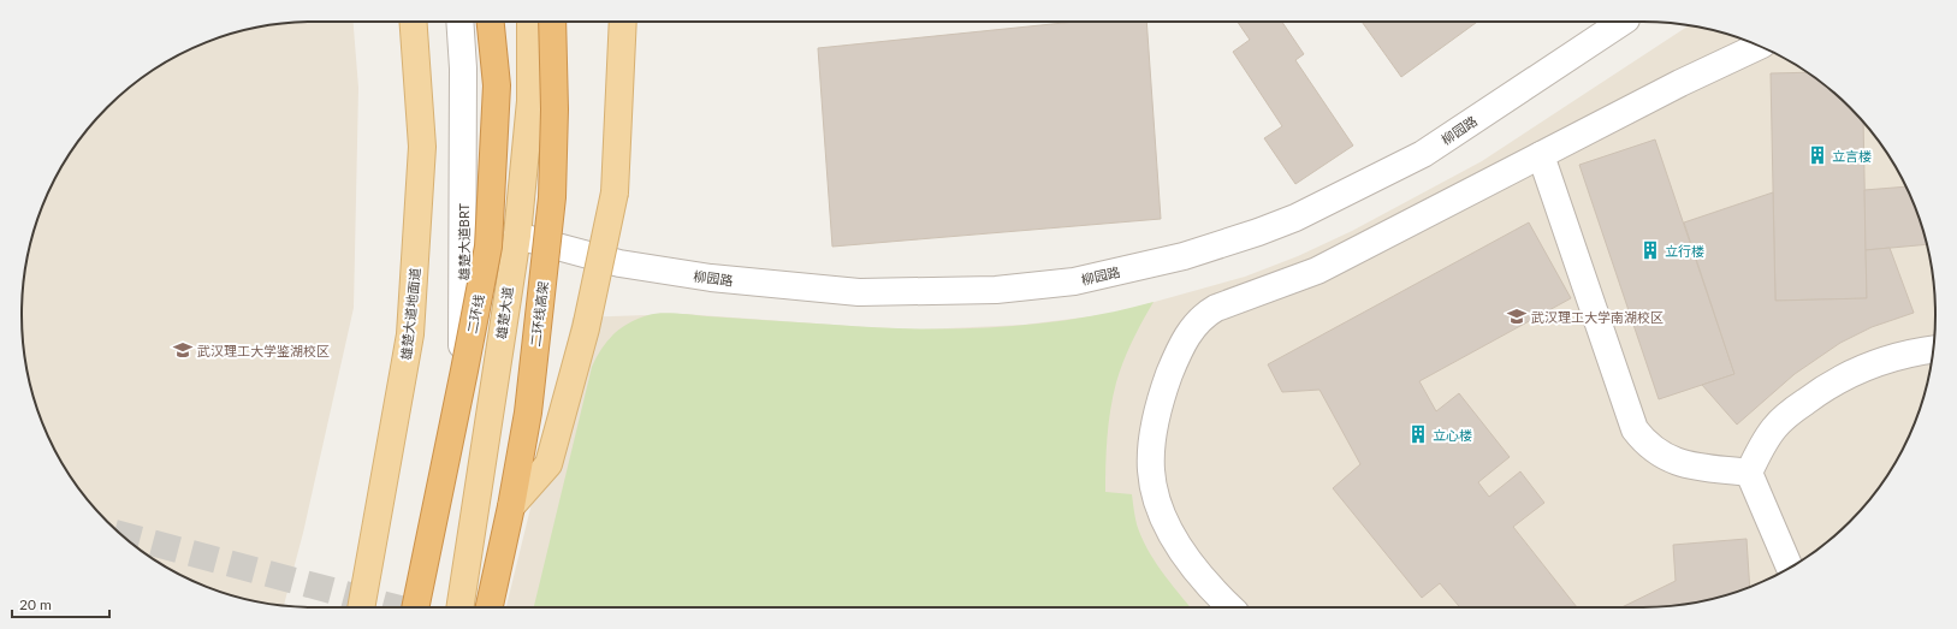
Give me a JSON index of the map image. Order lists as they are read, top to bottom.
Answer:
{
  "streets": {
    "highway": ["二环线", "二环线高架"],
    "main road": ["雄楚大道", "雄楚大道地面道"],
    "street": ["柳园路", "雄楚大道BRT"]
  },
  "crossings": [
    ["柳园路", "雄楚大道"]
  ],
  "places": {
    "building": ["立言楼", "立行楼", "立心楼"],
    "school or university": ["武汉理工大学南湖校区", "武汉理工大学鉴湖校区"]
  },
  "scale_bar": "20 m"
}
